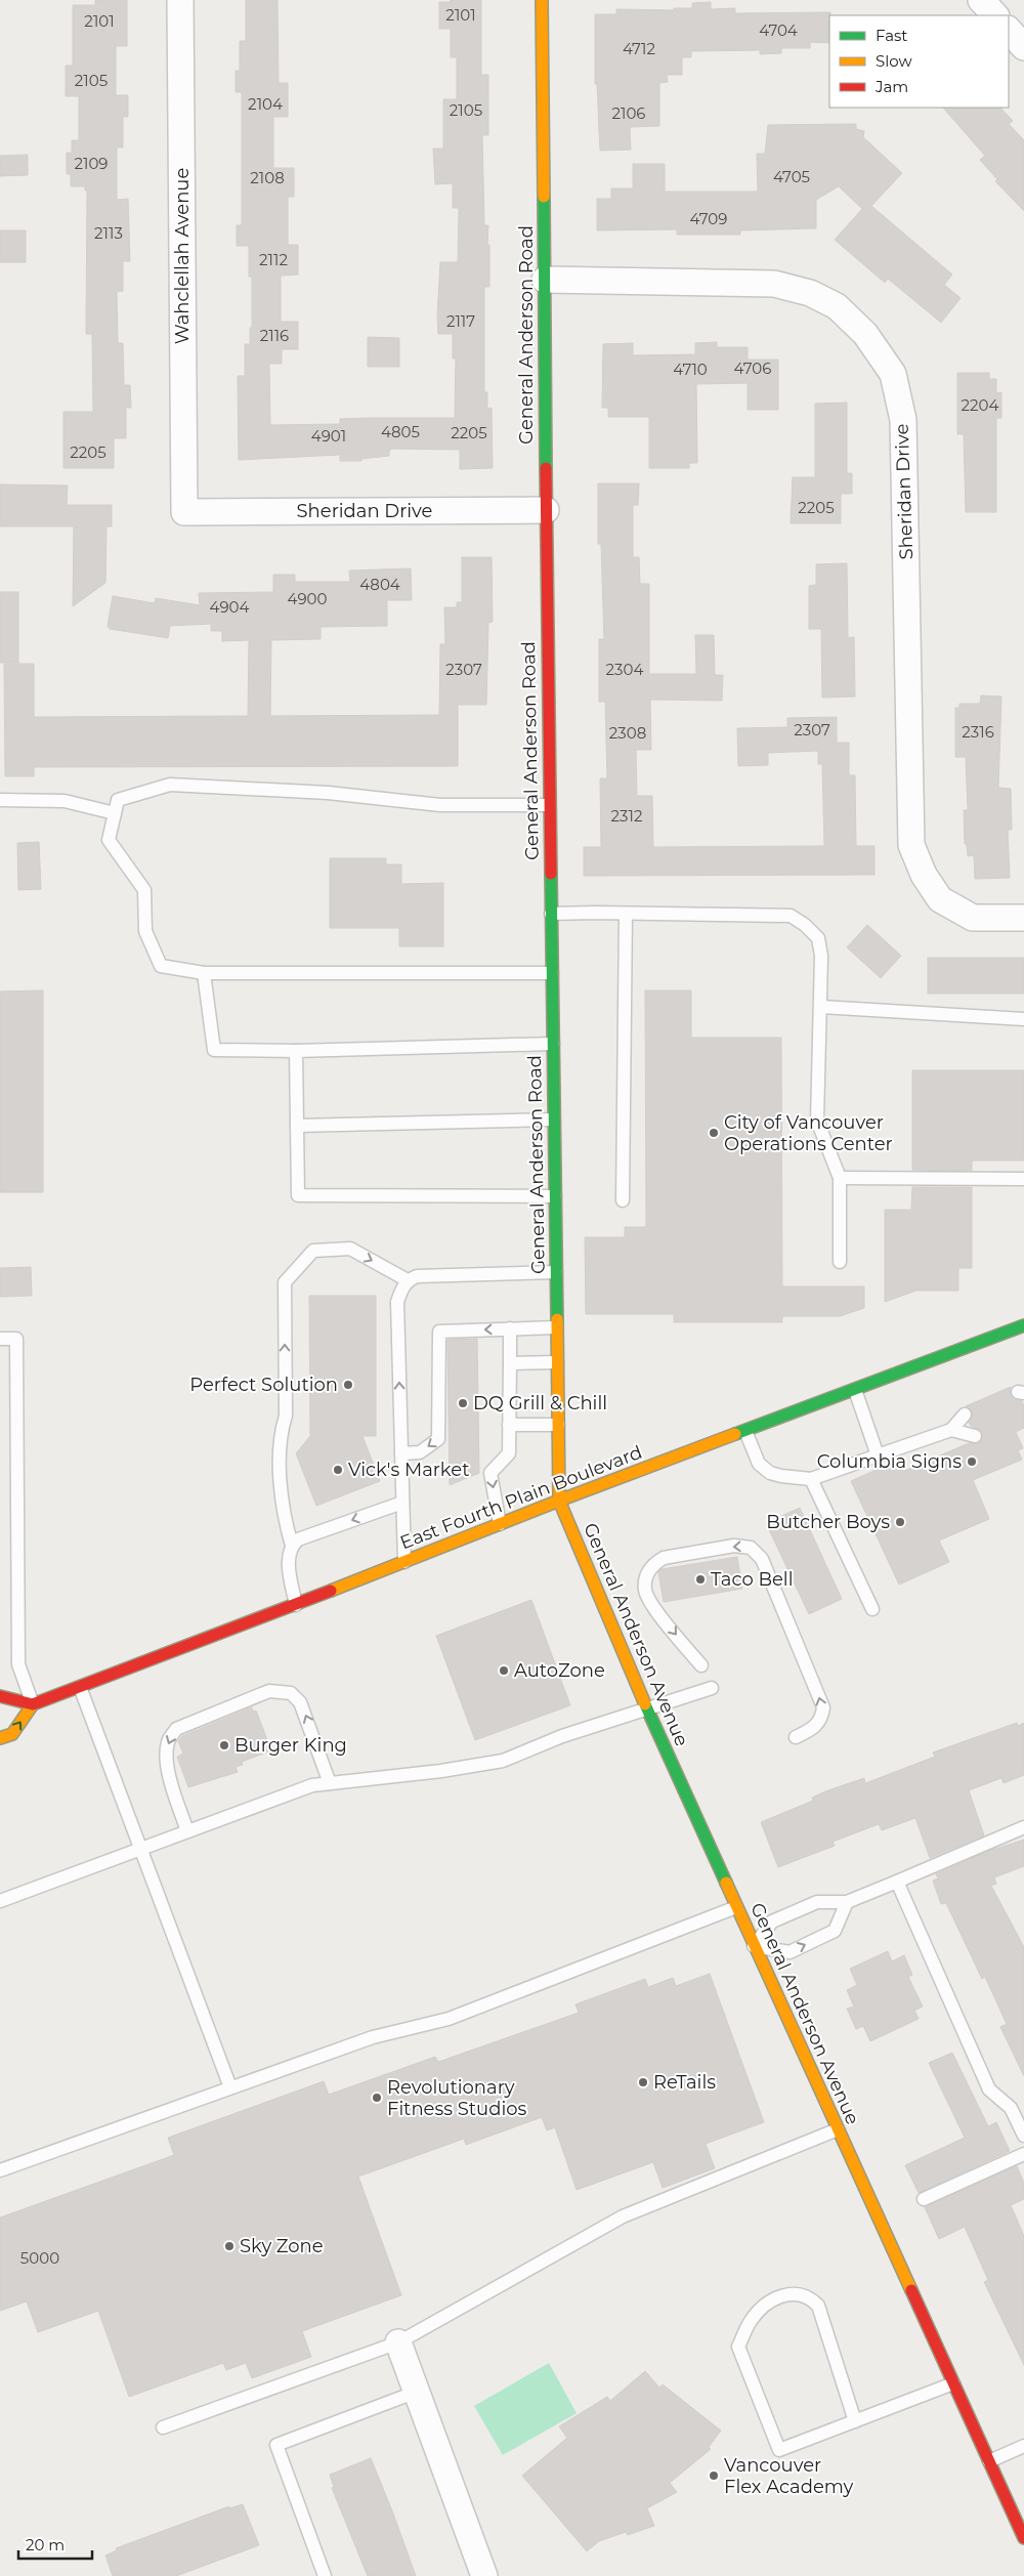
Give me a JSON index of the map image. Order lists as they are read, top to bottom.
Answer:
{
  "streets": {
    "street": [
      "Wahclellah Avenue",
      "General Anderson Road",
      "Sheridan Drive",
      "East Fourth Plain Boulevard",
      "General Anderson Avenue"
    ]
  },
  "crossings": [
    ["Wahclellah Avenue", "Sheridan Drive"],
    ["General Anderson Road", "Sheridan Drive"],
    ["General Anderson Road", "East Fourth Plain Boulevard"],
    ["General Anderson Road", "General Anderson Avenue"],
    ["East Fourth Plain Boulevard", "General Anderson Avenue"]
  ],
  "places": [
    "City of Vancouver Operations Center",
    "Perfect Solution",
    "DQ Grill & Chill",
    "Columbia Signs",
    "Vick's Market",
    "Butcher Boys",
    "Taco Bell",
    "AutoZone",
    "Burger King",
    "ReTails",
    "Revolutionary Fitness Studios",
    "Sky Zone",
    "Vancouver Flex Academy"
  ],
  "house_numbers": [
    "2101",
    "2101",
    "4704",
    "4712",
    "2105",
    "2104",
    "2105",
    "2106",
    "2109",
    "4705",
    "2108",
    "4709",
    "2113",
    "2112",
    "2117",
    "2116",
    "4706",
    "4710",
    "2204",
    "4805",
    "2205",
    "4901",
    "2205",
    "2205",
    "4804",
    "4900",
    "4904",
    "2307",
    "2304",
    "2307",
    "2316",
    "2308",
    "2312",
    "5000"
  ],
  "legend": ["Fast", "Slow", "Jam"],
  "scale_bar": "20 m"
}
